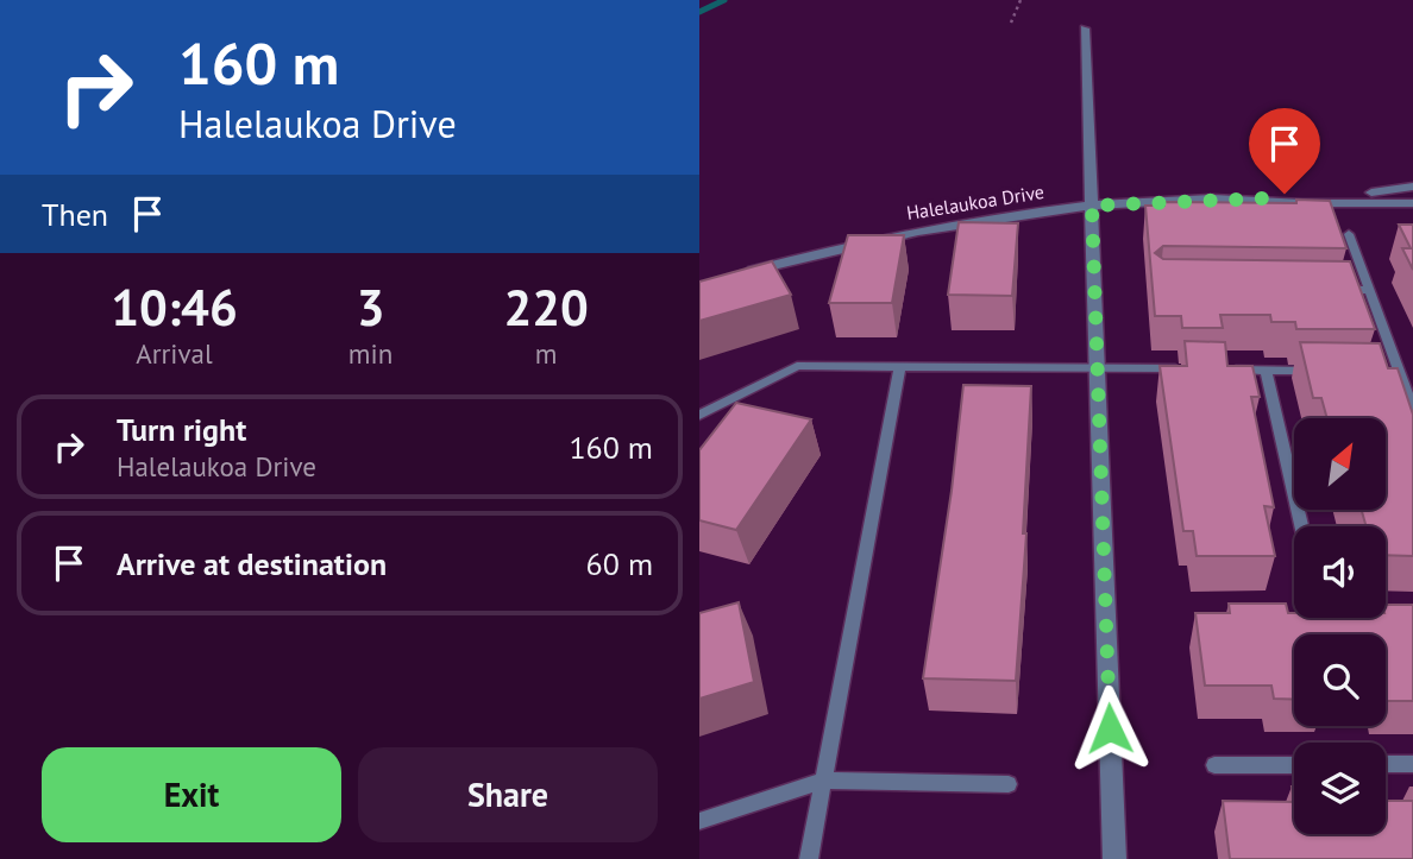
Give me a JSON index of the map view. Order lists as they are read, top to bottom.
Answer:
{
  "streets": {
    "street": ["Halelaukoa Drive"]
  },
  "north": "top right",
  "page": {
    "turn": ["160 m", "Halelaukoa Drive"],
    "then": "Then",
    "eta": [
      "10:46",
      "Arrival",
      "3",
      "min",
      "220",
      "m"
    ],
    "list": [
      {
        "name": "Turn right",
        "note": "Halelaukoa Drive",
        "value": "160 m"
      },
      {
        "name": "Arrive at destination",
        "value": "60 m"
      }
    ],
    "buttons": ["Exit", "Share"]
  }
}
